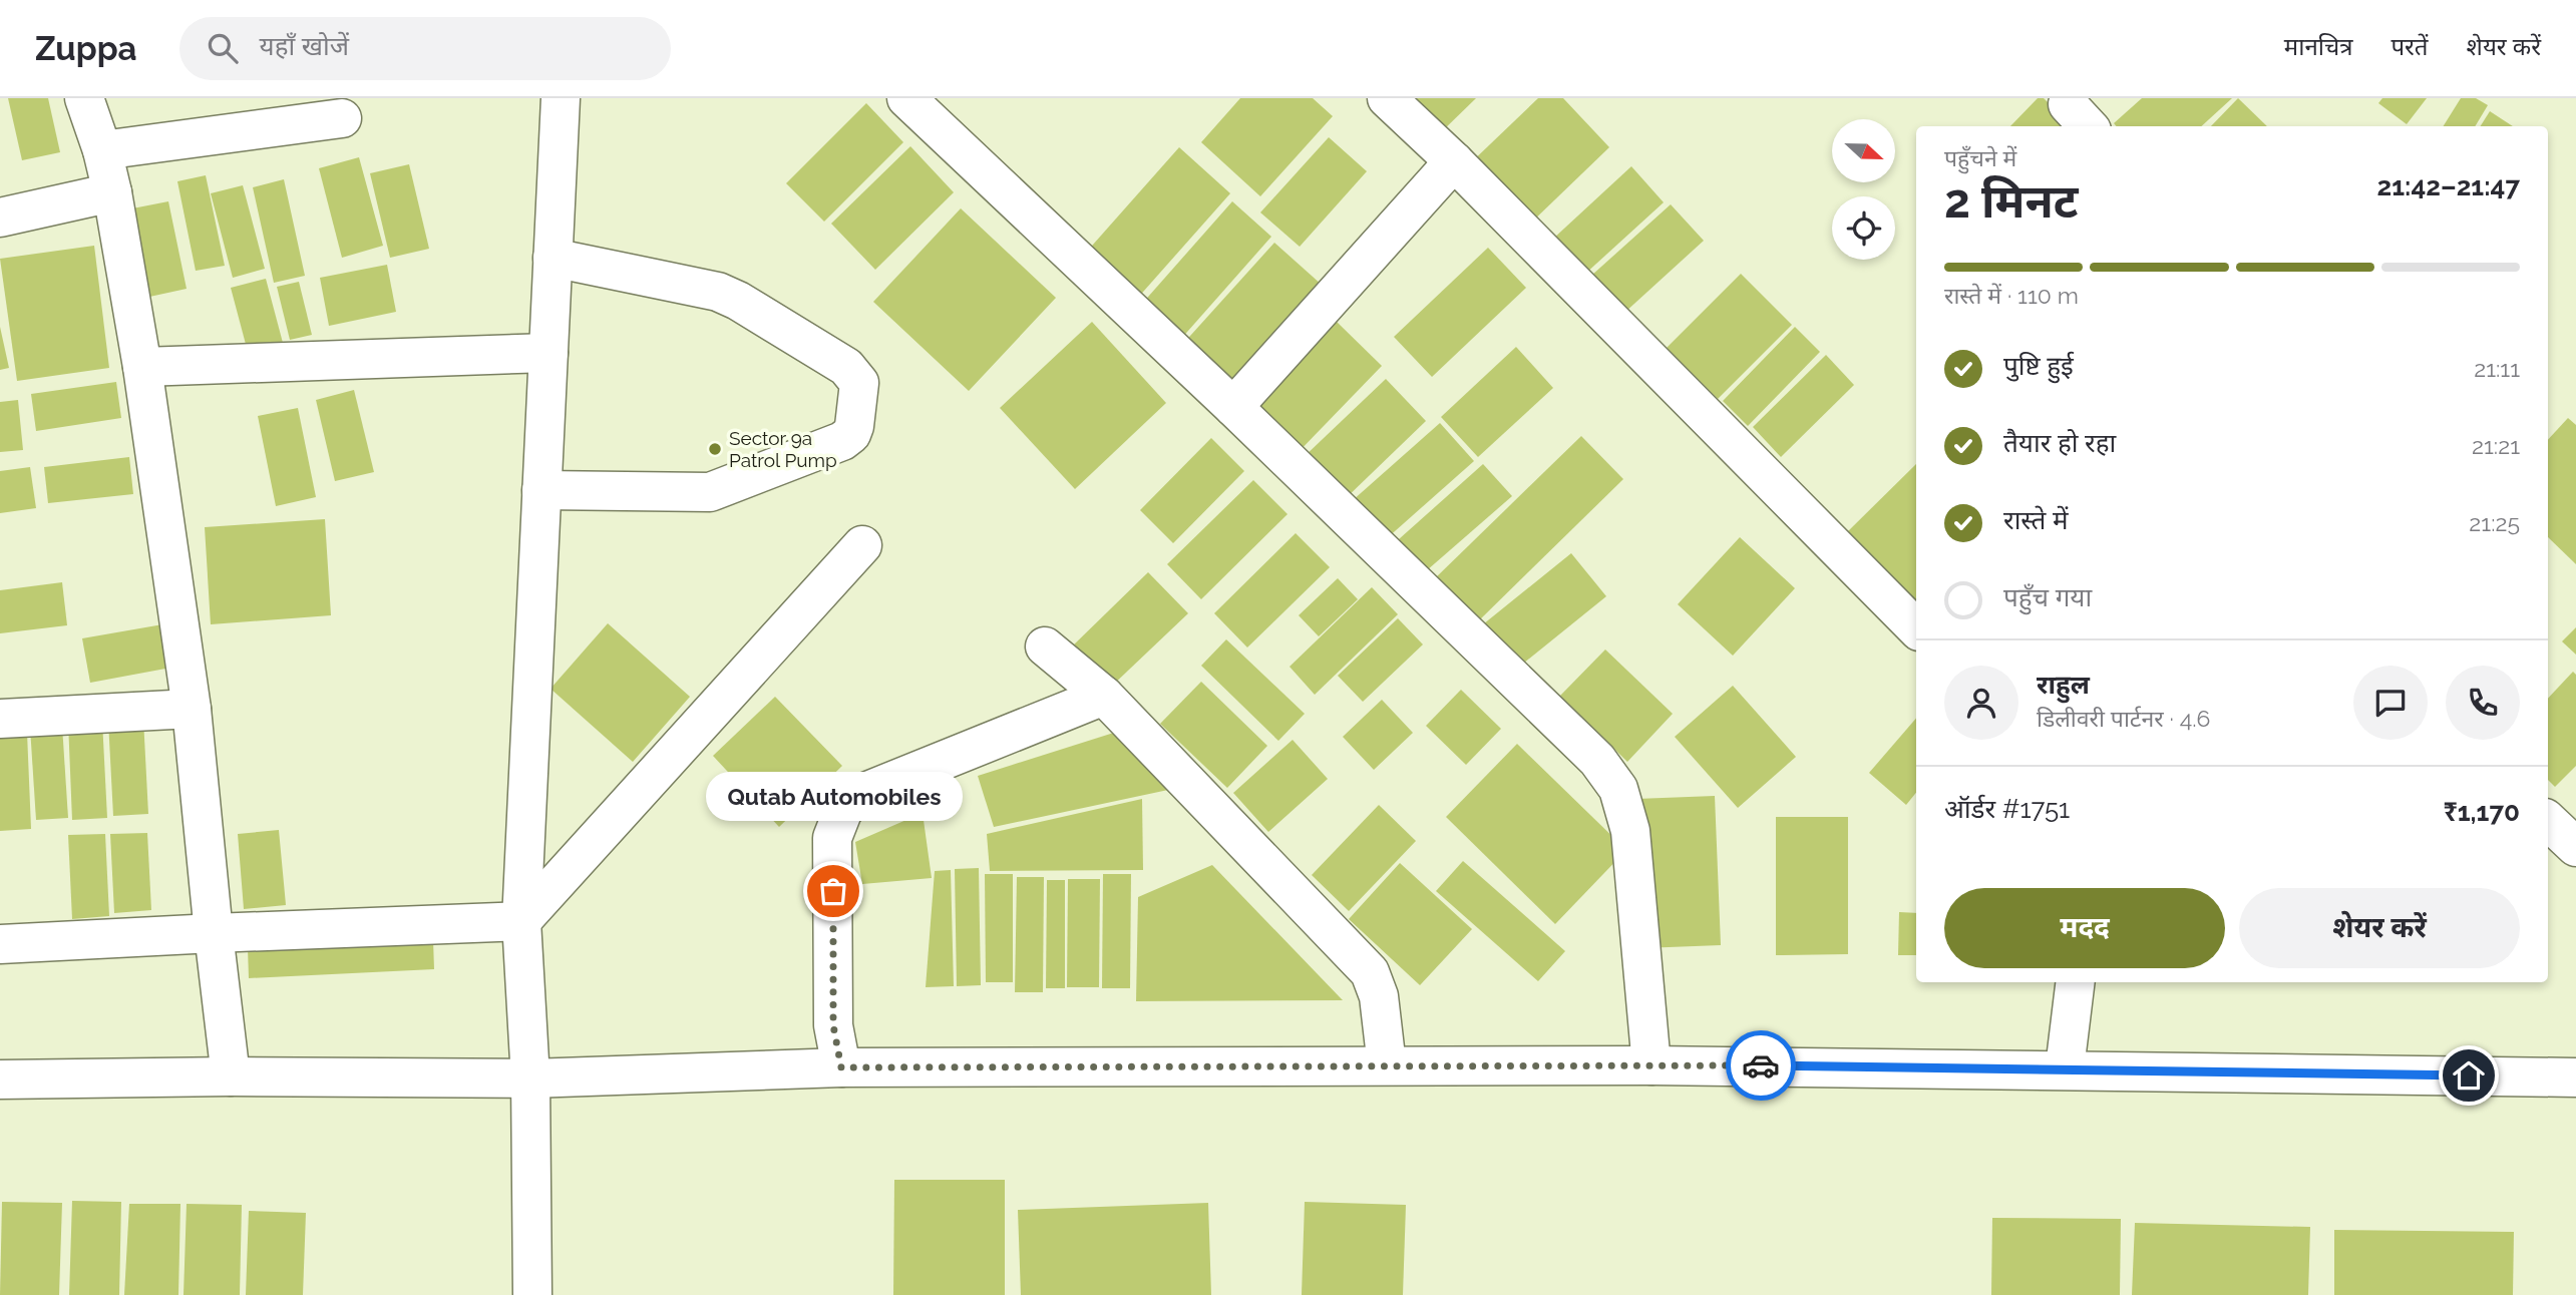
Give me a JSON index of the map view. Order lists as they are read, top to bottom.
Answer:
{
  "places": ["Sector 9a Patrol Pump", "Qutab Automobiles"],
  "north": "right",
  "page": {
    "header": "Zuppa",
    "search": "यहाँ खोजें",
    "nav": ["मानचित्र", "परतें", "शेयर करें"],
    "heading": ["2 मिनट", "पहुँचने में", "21:42–21:47"],
    "panel": [
      "राहुल",
      "डिलीवरी पार्टनर · 4.6",
      "ऑर्डर #1751",
      "₹1,170"
    ],
    "bar": "रास्ते में · 110 m",
    "list": [
      ["पुष्टि हुई", "21:11"],
      ["तैयार हो रहा", "21:21"],
      ["रास्ते में", "21:25"],
      "पहुँच गया"
    ],
    "bubble": "Qutab Automobiles",
    "buttons": ["मदद", "शेयर करें"]
  }
}
